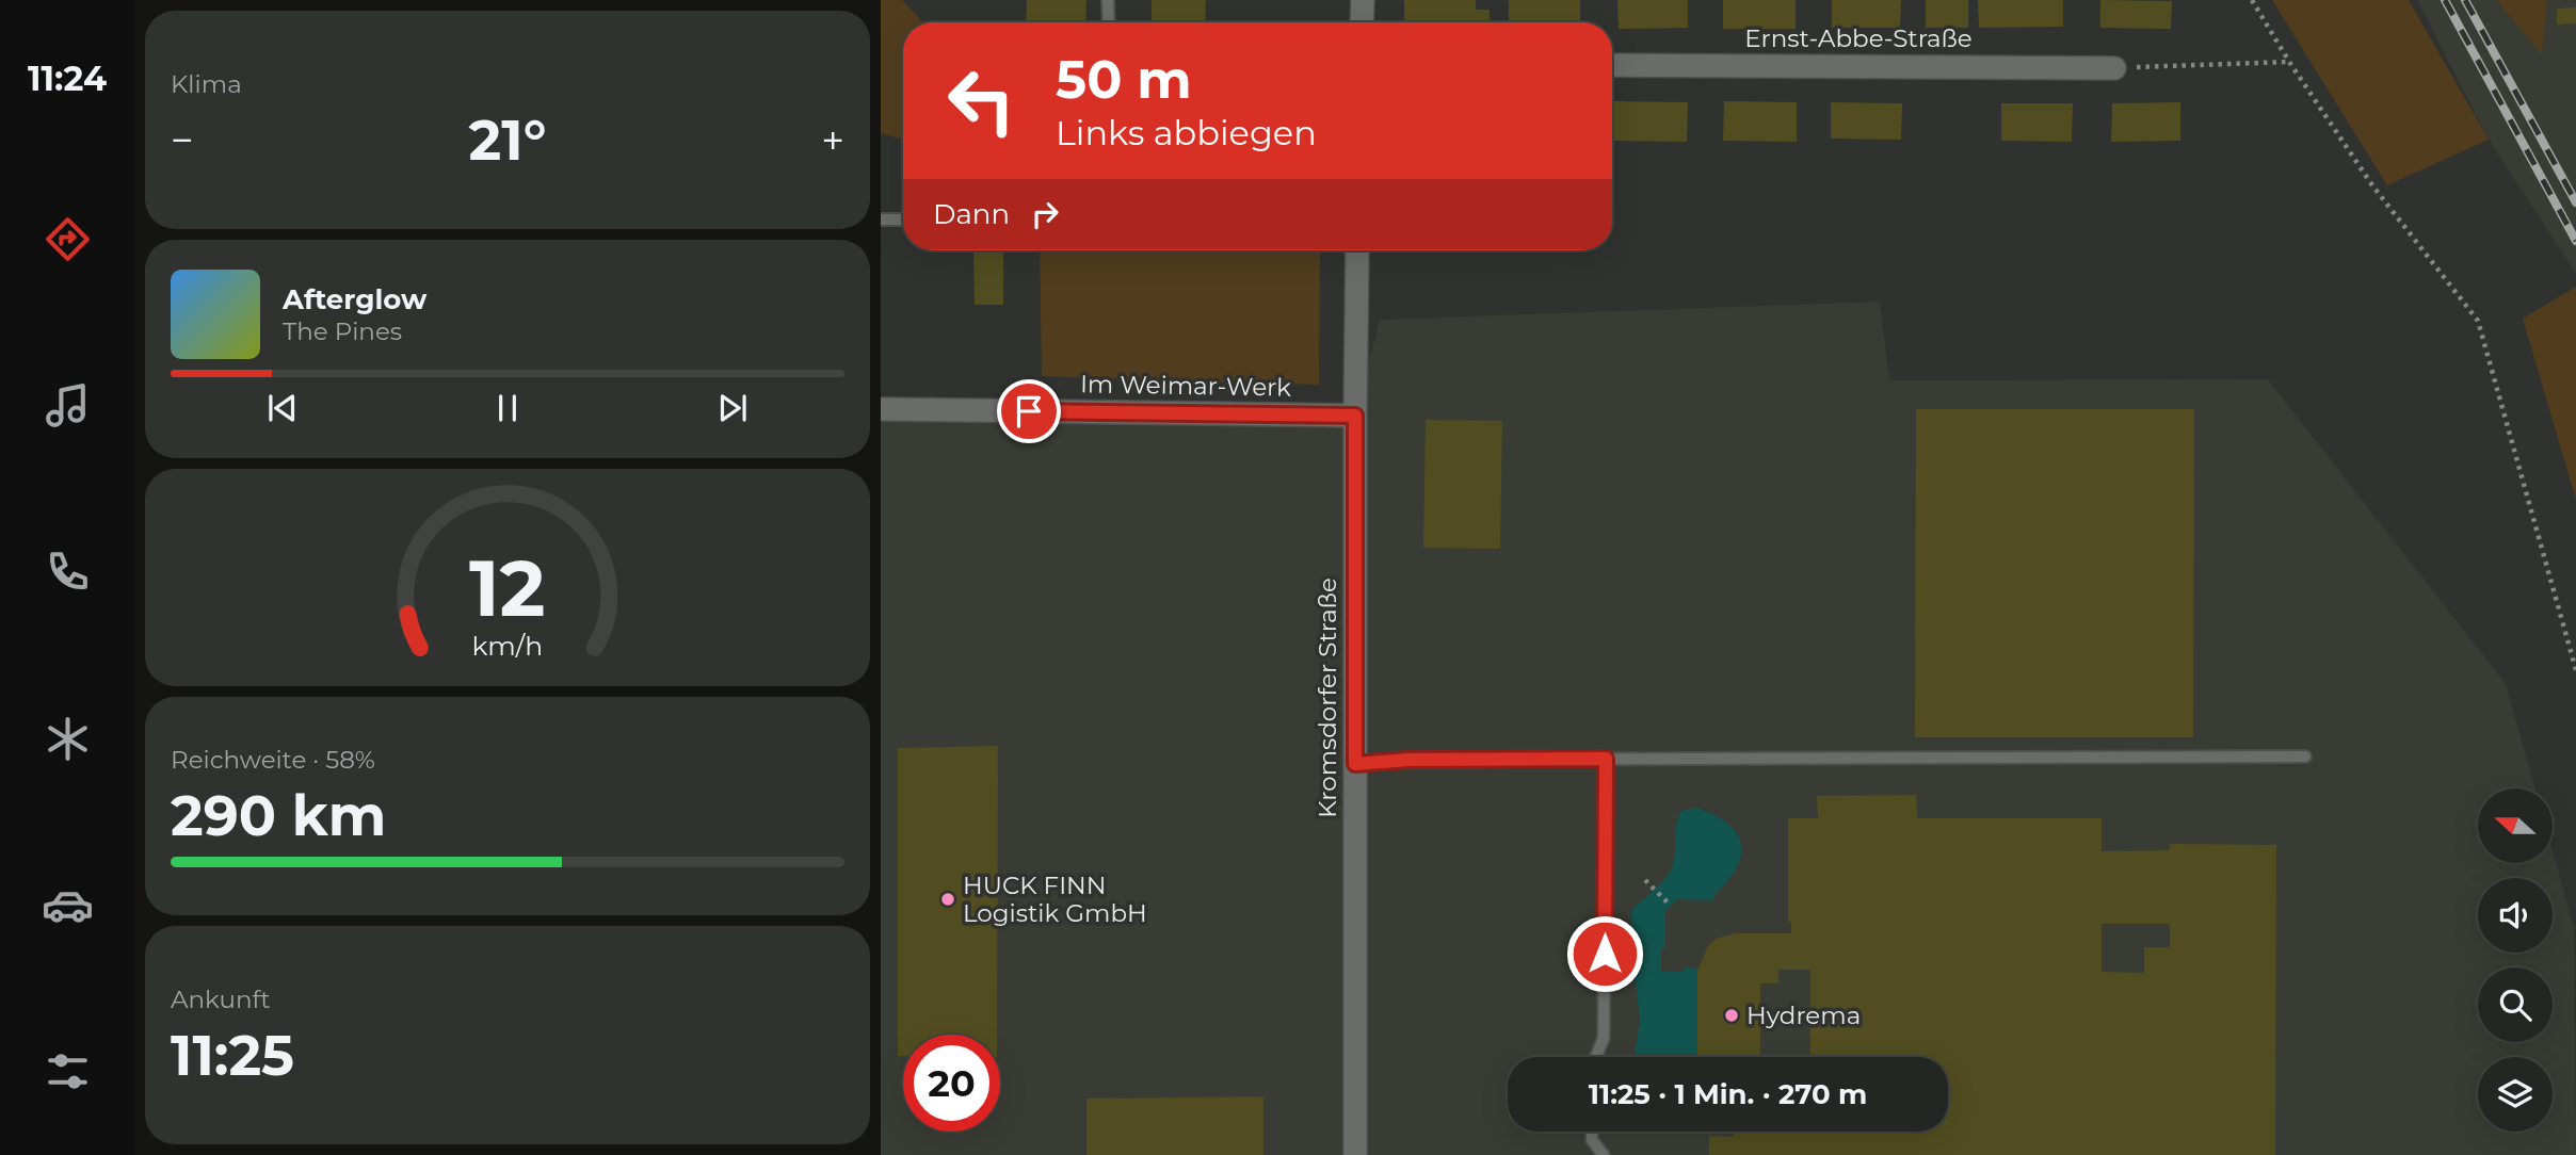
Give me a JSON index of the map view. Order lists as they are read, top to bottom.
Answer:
{
  "streets": {
    "street": ["Ernst-Abbe-Straße", "Im Weimar-Werk", "Kromsdorfer Straße"]
  },
  "crossings": [
    ["Im Weimar-Werk", "Kromsdorfer Straße"]
  ],
  "places": ["HUCK FINN Logistik GmbH", "Hydrema"],
  "north": "left",
  "page": {
    "tabs": "11:24",
    "tile": [
      "Klima",
      ["Reichweite · 58%", "290 km"],
      ["Ankunft", "11:25"]
    ],
    "turn": ["50 m", "Links abbiegen"],
    "heat": ["−", "21°", "+"],
    "then": "Dann",
    "song": ["Afterglow", "The Pines"],
    "limit": "20",
    "trip": "11:25 · 1 Min. · 270 m",
    "gauge": ["12", "km/h"]
  }
}
